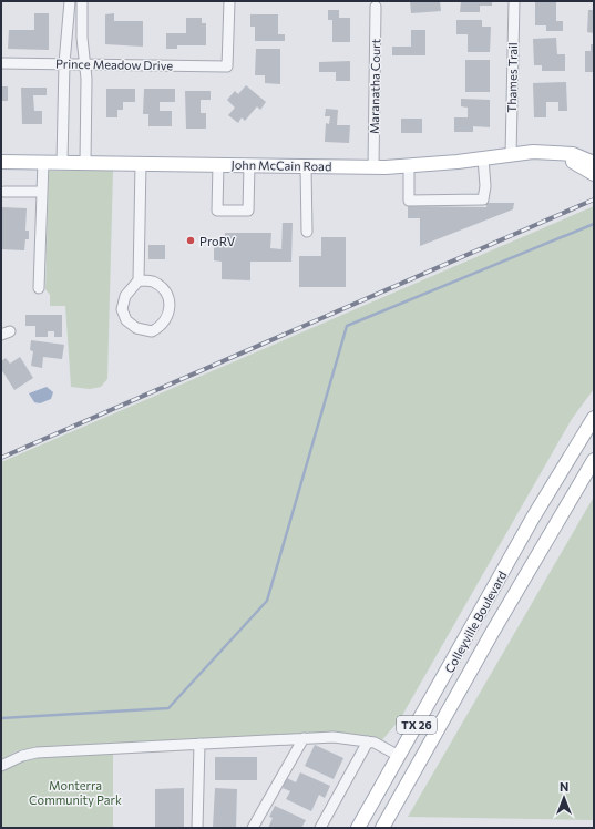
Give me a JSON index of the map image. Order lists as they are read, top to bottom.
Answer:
{
  "streets": {
    "main road": ["John McCain Road", "Colleyville Boulevard", "TX 26"],
    "street": ["Prince Meadow Drive", "Thames Trail", "Maranatha Court"]
  },
  "crossings": [
    ["Thames Trail", "John McCain Road"],
    ["Maranatha Court", "John McCain Road"]
  ],
  "parks": ["Monterra Community Park"],
  "places": ["ProRV"],
  "north": "top"
}
